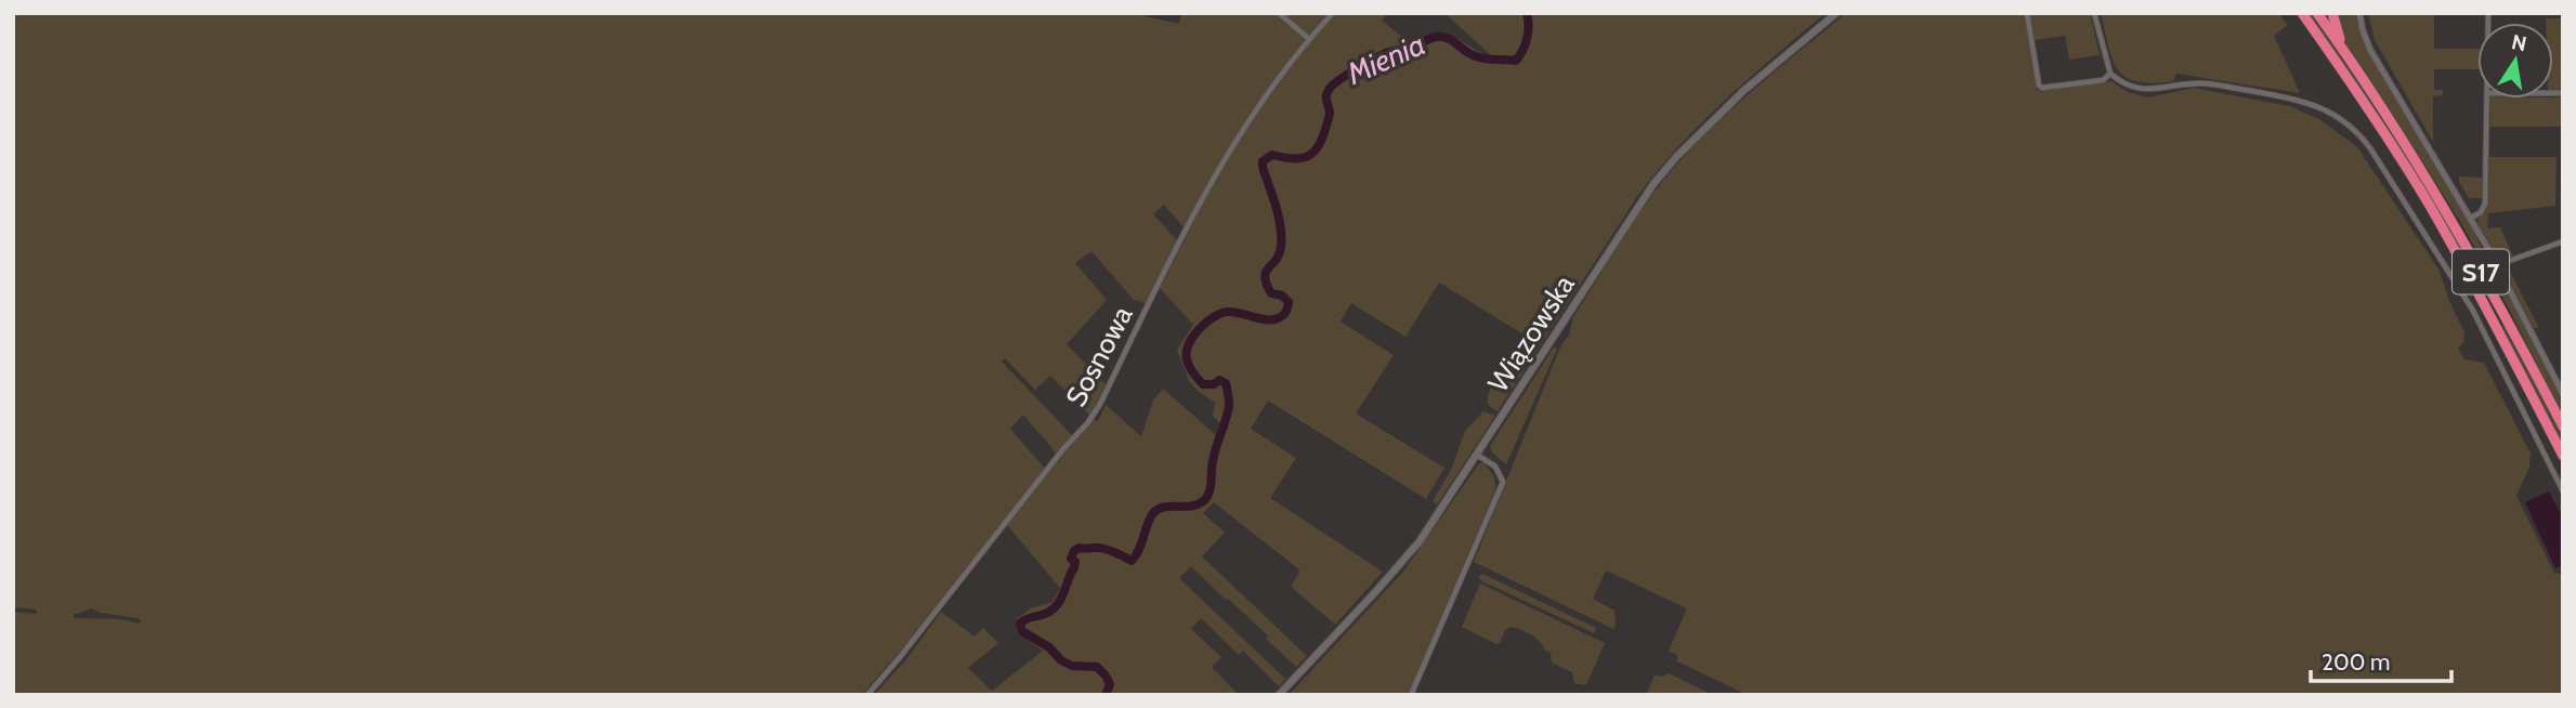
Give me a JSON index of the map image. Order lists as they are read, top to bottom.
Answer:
{
  "streets": {
    "highway": ["S17"],
    "main road": ["Wiązowska"],
    "street": ["Sosnowa"]
  },
  "water": ["Mienia"],
  "scale_bar": "200 m",
  "north": "top"
}
